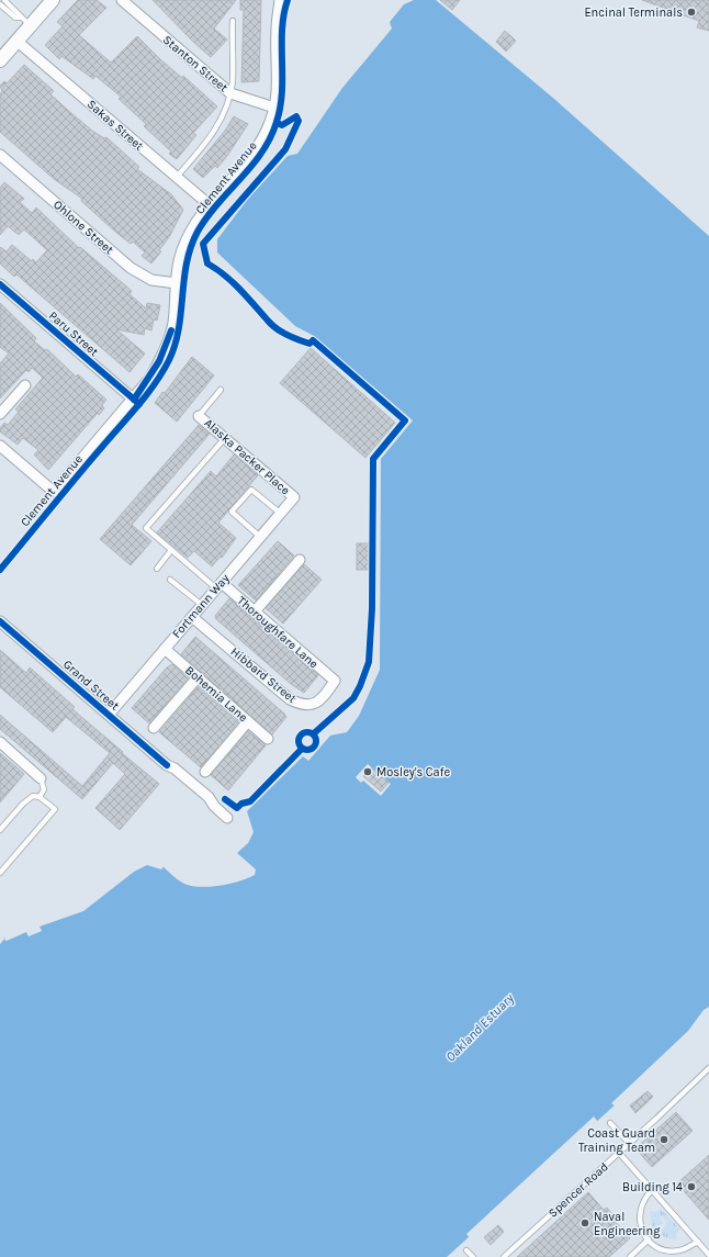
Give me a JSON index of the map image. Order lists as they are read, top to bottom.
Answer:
{
  "streets": {
    "street": [
      "Stanton Street",
      "Sakas Street",
      "Ohlone Street",
      "Paru Street",
      "Alaska Packer Place",
      "Fortmann Way",
      "Thoroughfare Lane",
      "Hibbard Street",
      "Grand Street",
      "Bohemia Lane"
    ],
    "lane": ["Spencer Road"],
    "cycle path": ["Clement Avenue"]
  },
  "crossings": [
    ["Alaska Packer Place", "Fortmann Way"],
    ["Fortmann Way", "Thoroughfare Lane"],
    ["Fortmann Way", "Hibbard Street"],
    ["Fortmann Way", "Grand Street"],
    ["Fortmann Way", "Bohemia Lane"],
    ["Thoroughfare Lane", "Hibbard Street"]
  ],
  "water": ["Oakland Estuary"],
  "places": [
    "Encinal Terminals",
    "Mosley's Cafe",
    "Coast Guard Training Team",
    "Building 14",
    "Naval Engineering"
  ]
}
